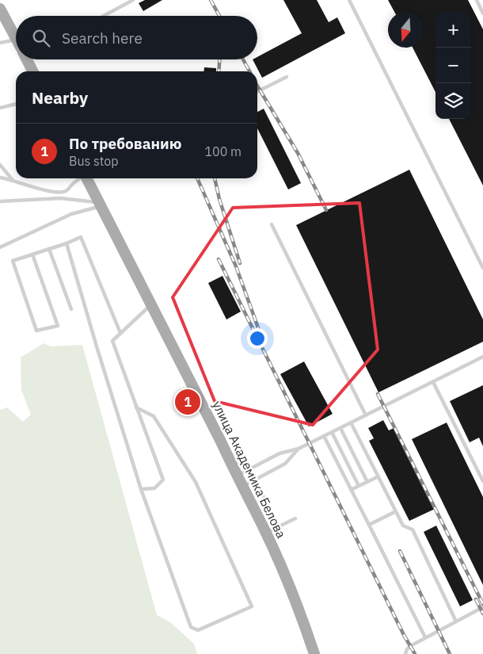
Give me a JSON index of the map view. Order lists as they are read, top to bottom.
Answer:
{
  "streets": {
    "main road": ["улица Академика Белова"]
  },
  "north": "bottom",
  "page": {
    "map_buttons": ["+", "−"],
    "search": "Search here",
    "heading": "Nearby",
    "list": [
      {
        "mark": "1",
        "name": "По требованию",
        "note": "Bus stop",
        "value": "100 m"
      }
    ],
    "pins": "1"
  }
}
